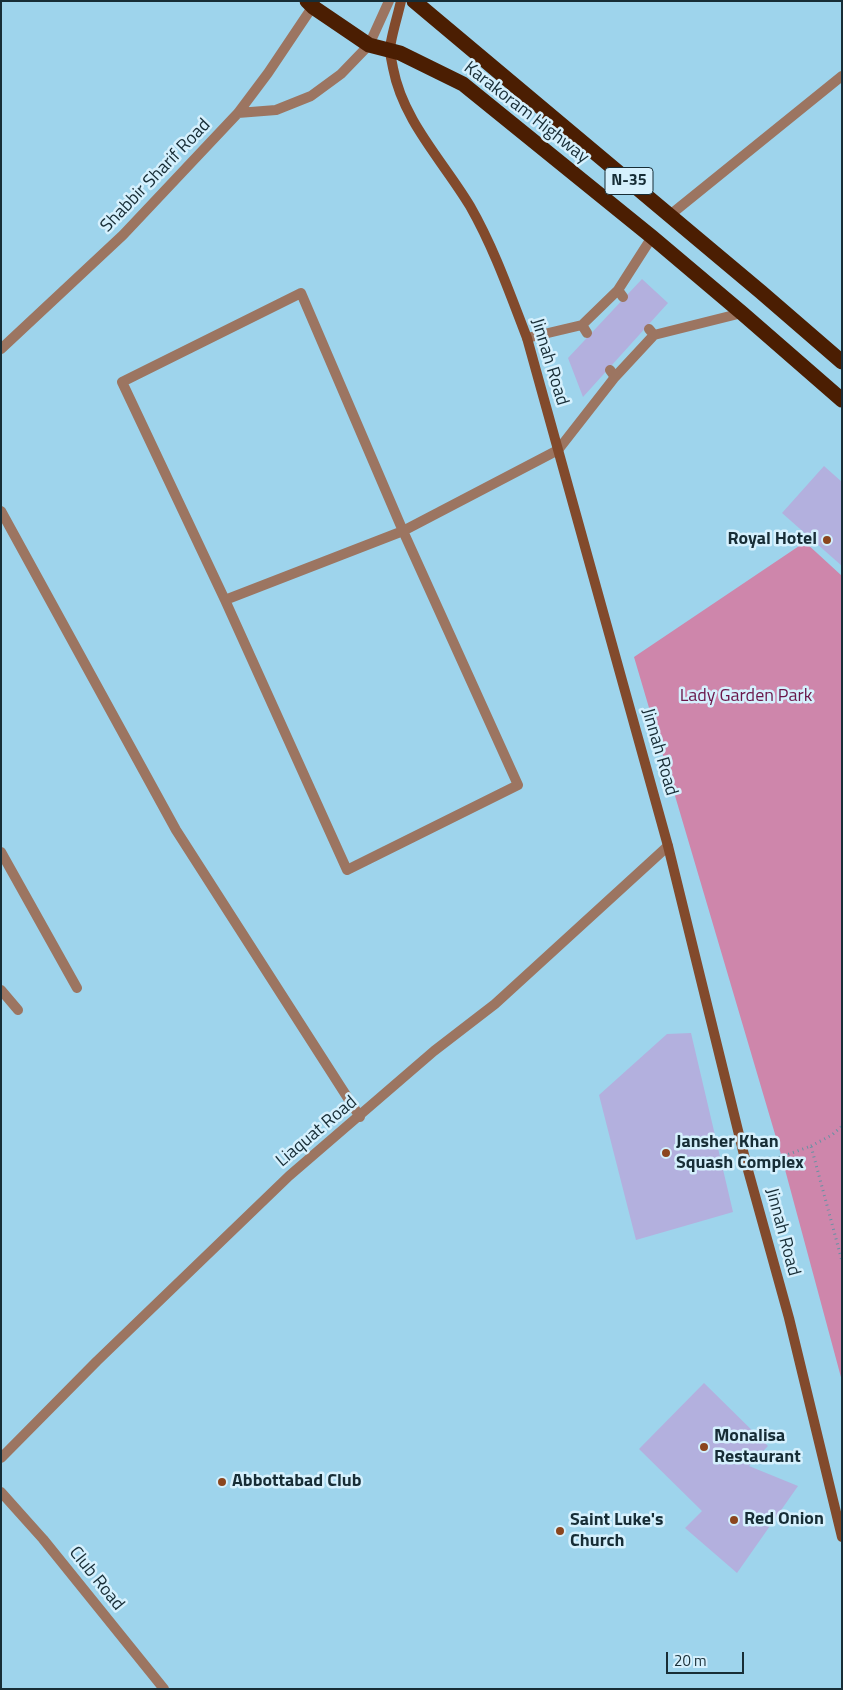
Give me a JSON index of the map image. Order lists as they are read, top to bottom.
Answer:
{
  "streets": {
    "highway": ["Karakoram Highway", "N-35"],
    "main road": ["Jinnah Road"],
    "street": ["Shabbir Sharif Road", "Liaquat Road", "Club Road"]
  },
  "crossings": [
    ["Karakoram Highway", "Shabbir Sharif Road"],
    ["Karakoram Highway", "Jinnah Road"],
    ["Jinnah Road", "Liaquat Road"]
  ],
  "parks": ["Lady Garden Park"],
  "places": [
    "Royal Hotel",
    "Jansher Khan Squash Complex",
    "Monalisa Restaurant",
    "Abbottabad Club",
    "Red Onion",
    "Saint Luke's Church"
  ],
  "scale_bar": "20 m"
}
